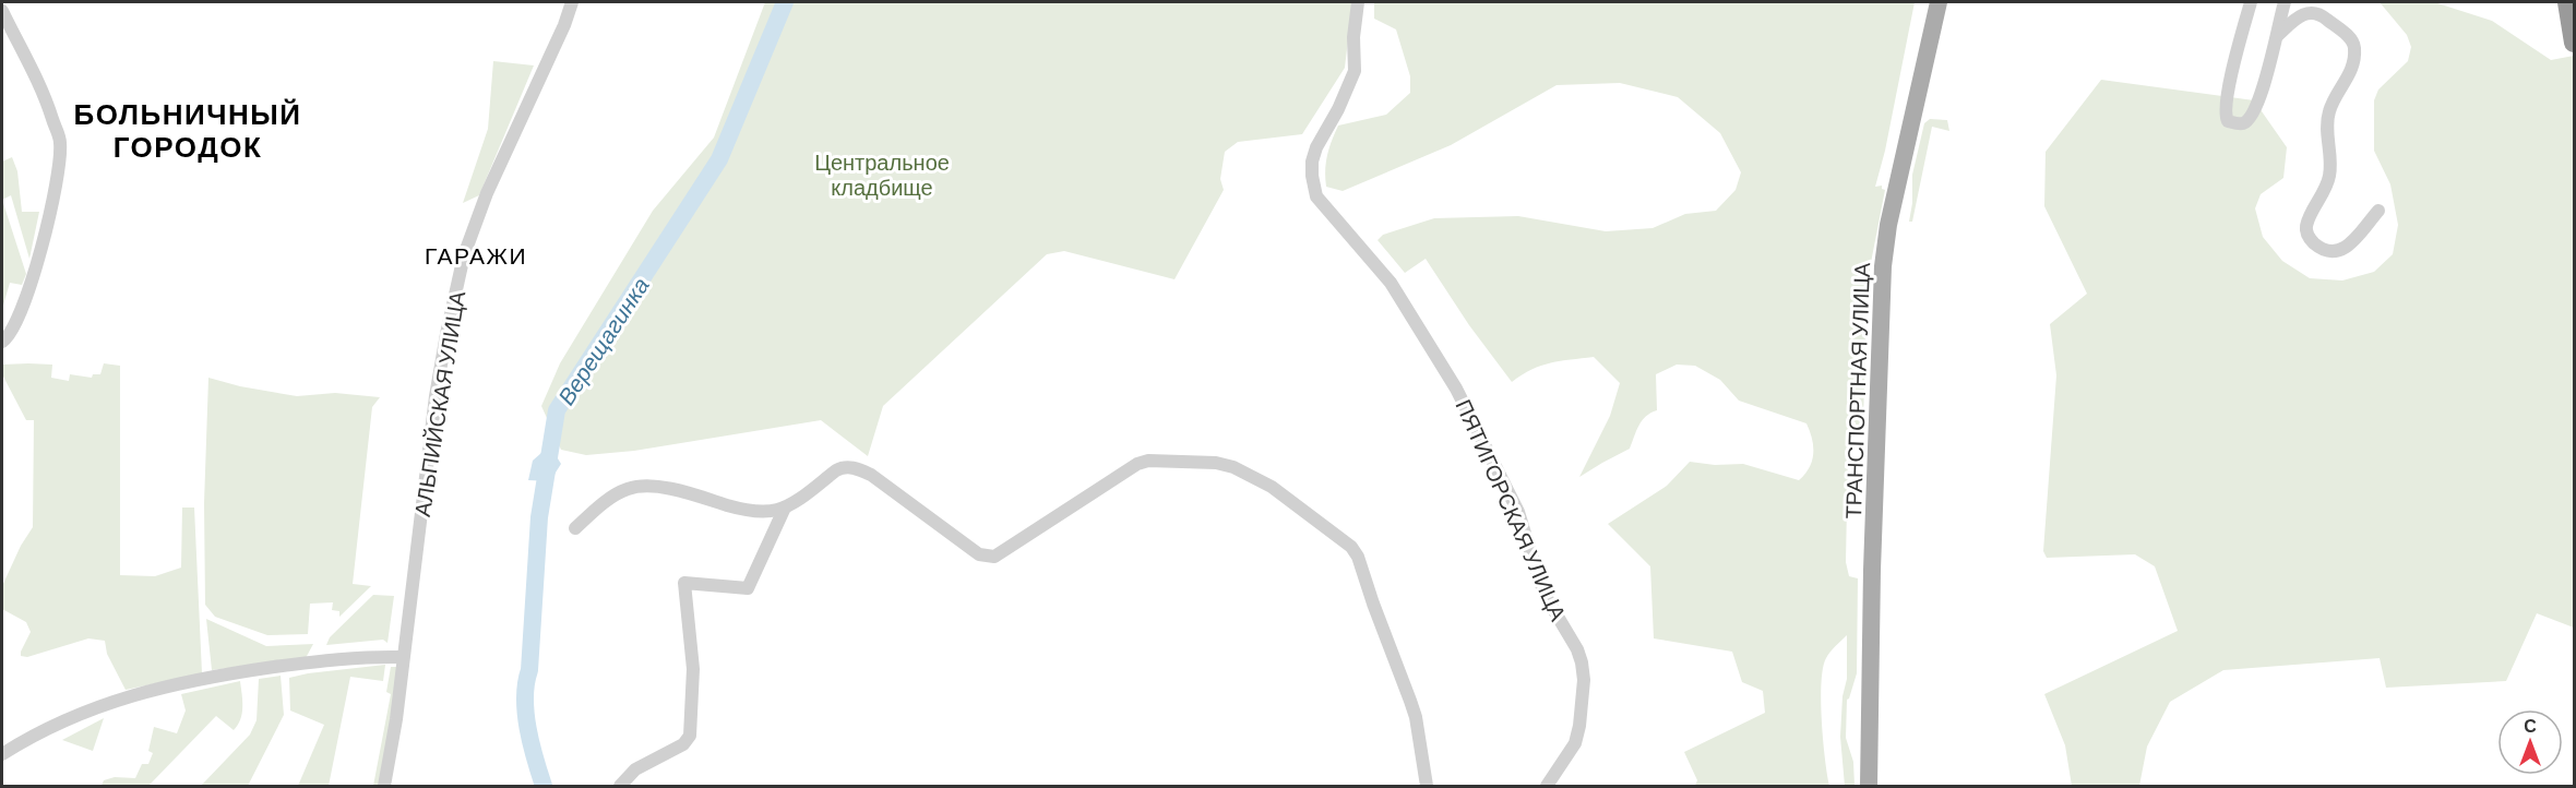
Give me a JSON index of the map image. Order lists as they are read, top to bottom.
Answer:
{
  "streets": {
    "main road": ["ТРАНСПОРТНАЯ УЛИЦА"],
    "street": ["АЛЬПИЙСКАЯ УЛИЦА", "ПЯТИГОРСКАЯ УЛИЦА"]
  },
  "districts": ["БОЛЬНИЧНЫЙ ГОРОДОК", "ГАРАЖИ"],
  "water": ["Верещагинка"],
  "parks": ["Центральное кладбище"],
  "north": "top"
}
